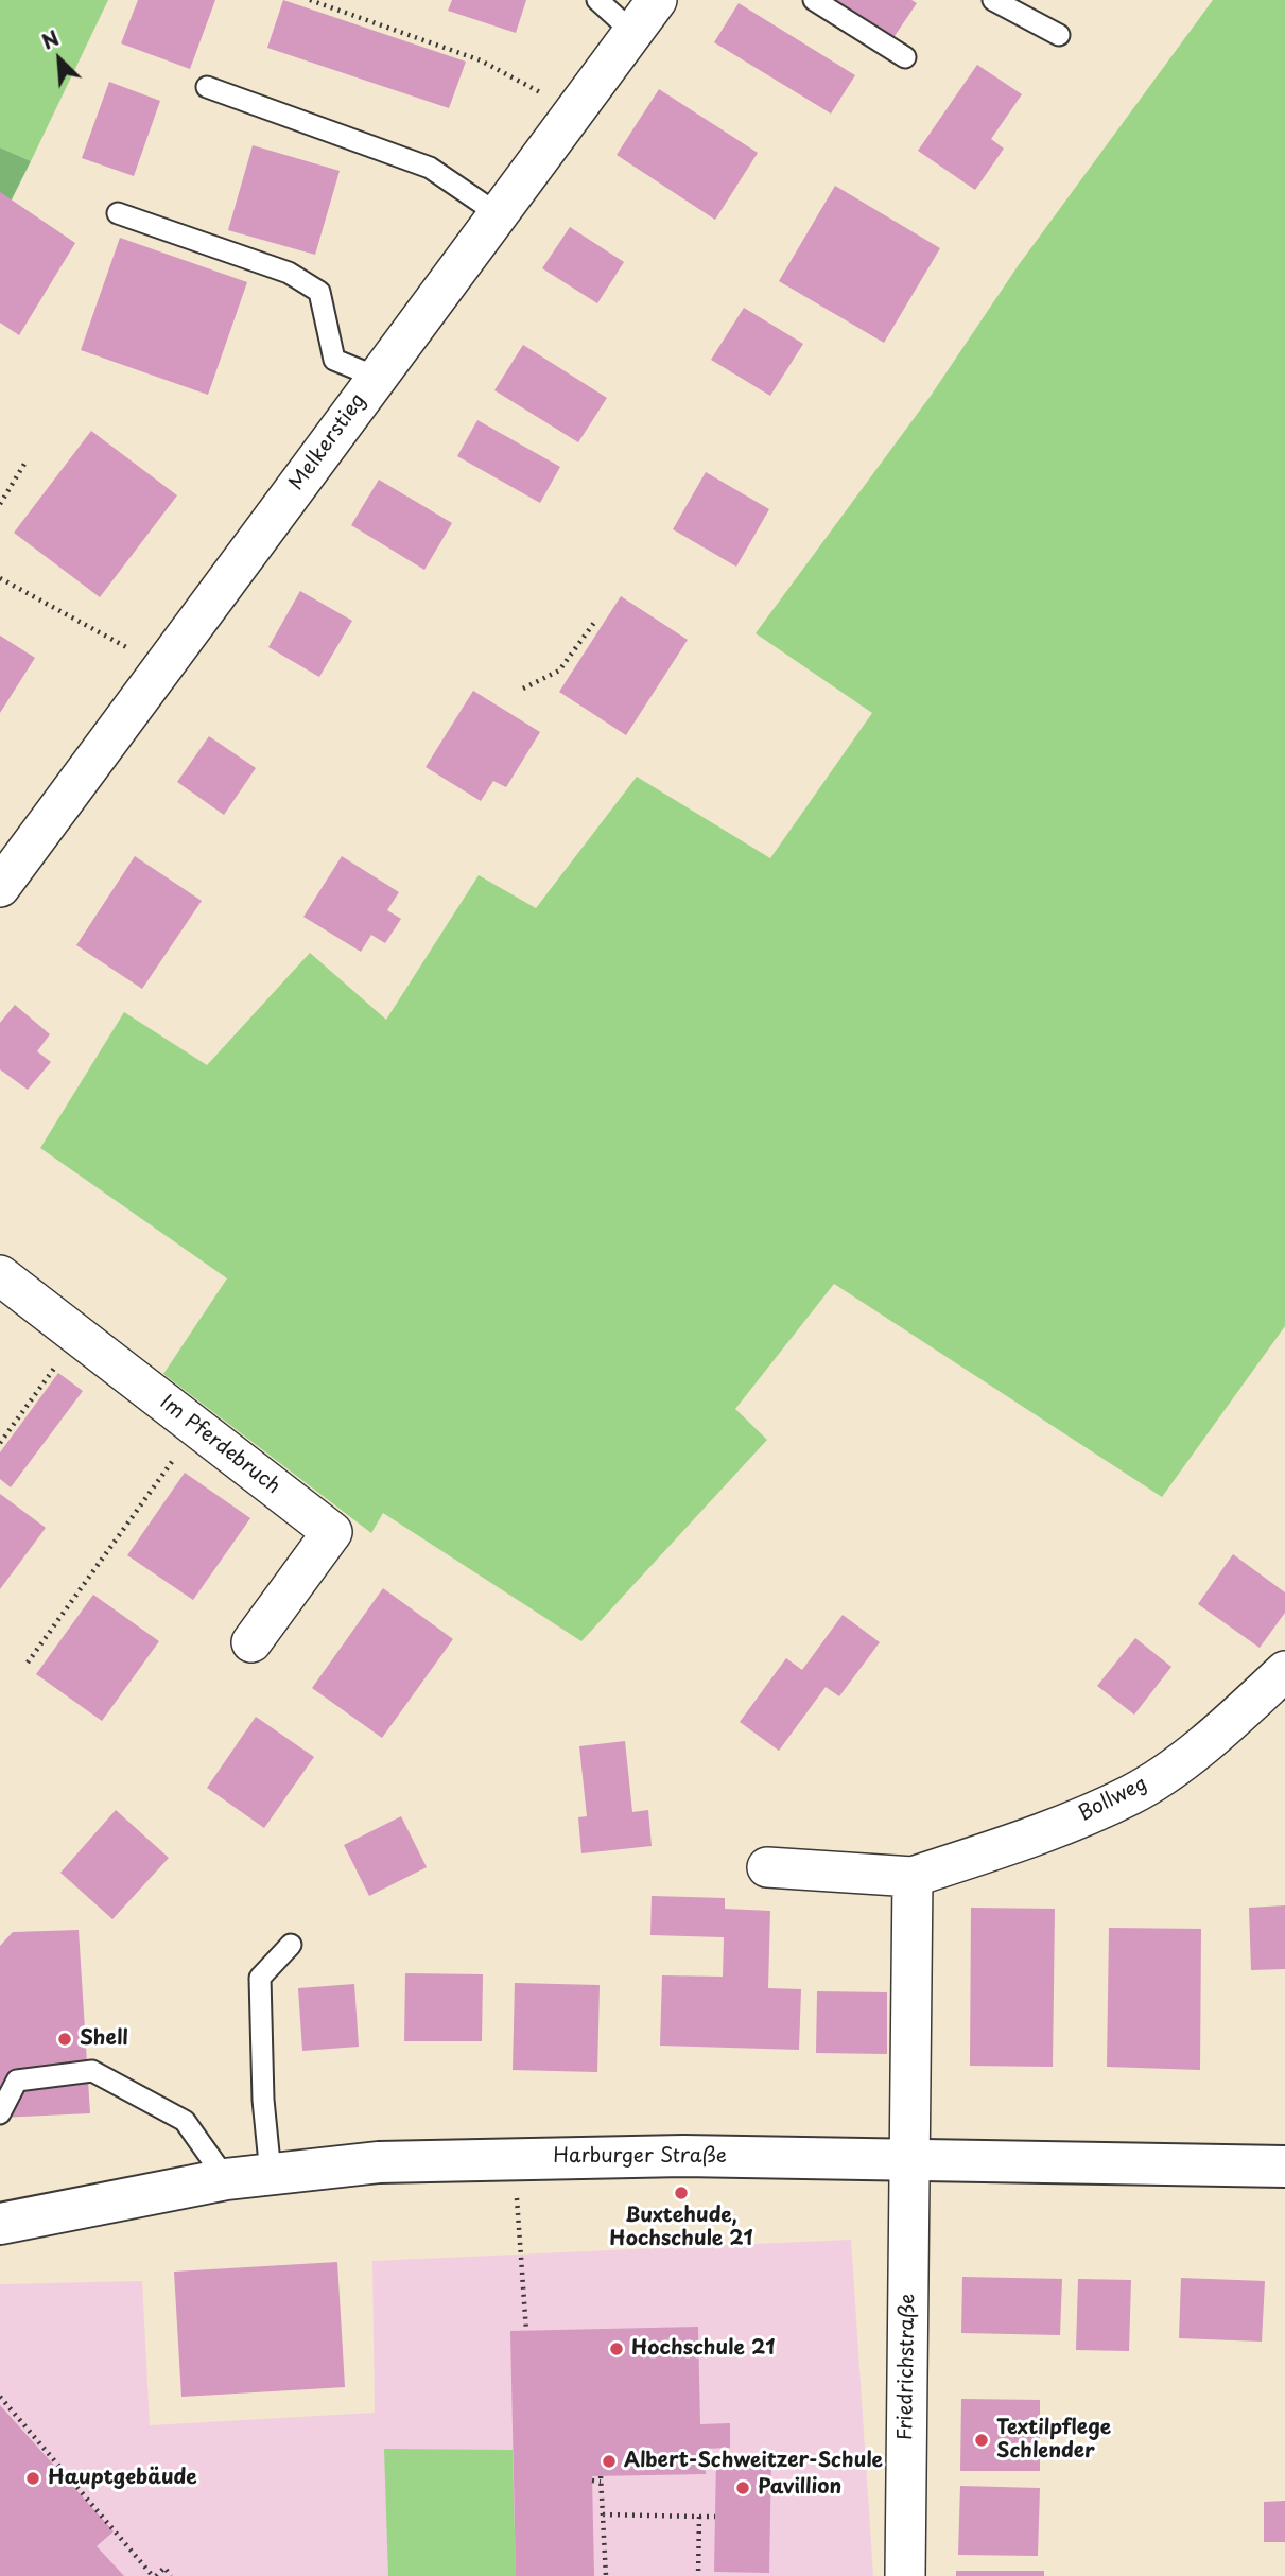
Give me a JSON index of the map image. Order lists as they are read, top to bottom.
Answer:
{
  "streets": {
    "street": [
      "Melkerstieg",
      "Im Pferdebruch",
      "Bollweg",
      "Harburger Straße",
      "Friedrichstraße"
    ]
  },
  "crossings": [
    ["Harburger Straße", "Friedrichstraße"]
  ],
  "places": [
    "Shell",
    "Buxtehude, Hochschule 21",
    "Hochschule 21",
    "Textilpflege Schlender",
    "Albert-Schweitzer-Schule",
    "Hauptgebäude",
    "Pavillion"
  ],
  "north": "top left"
}
